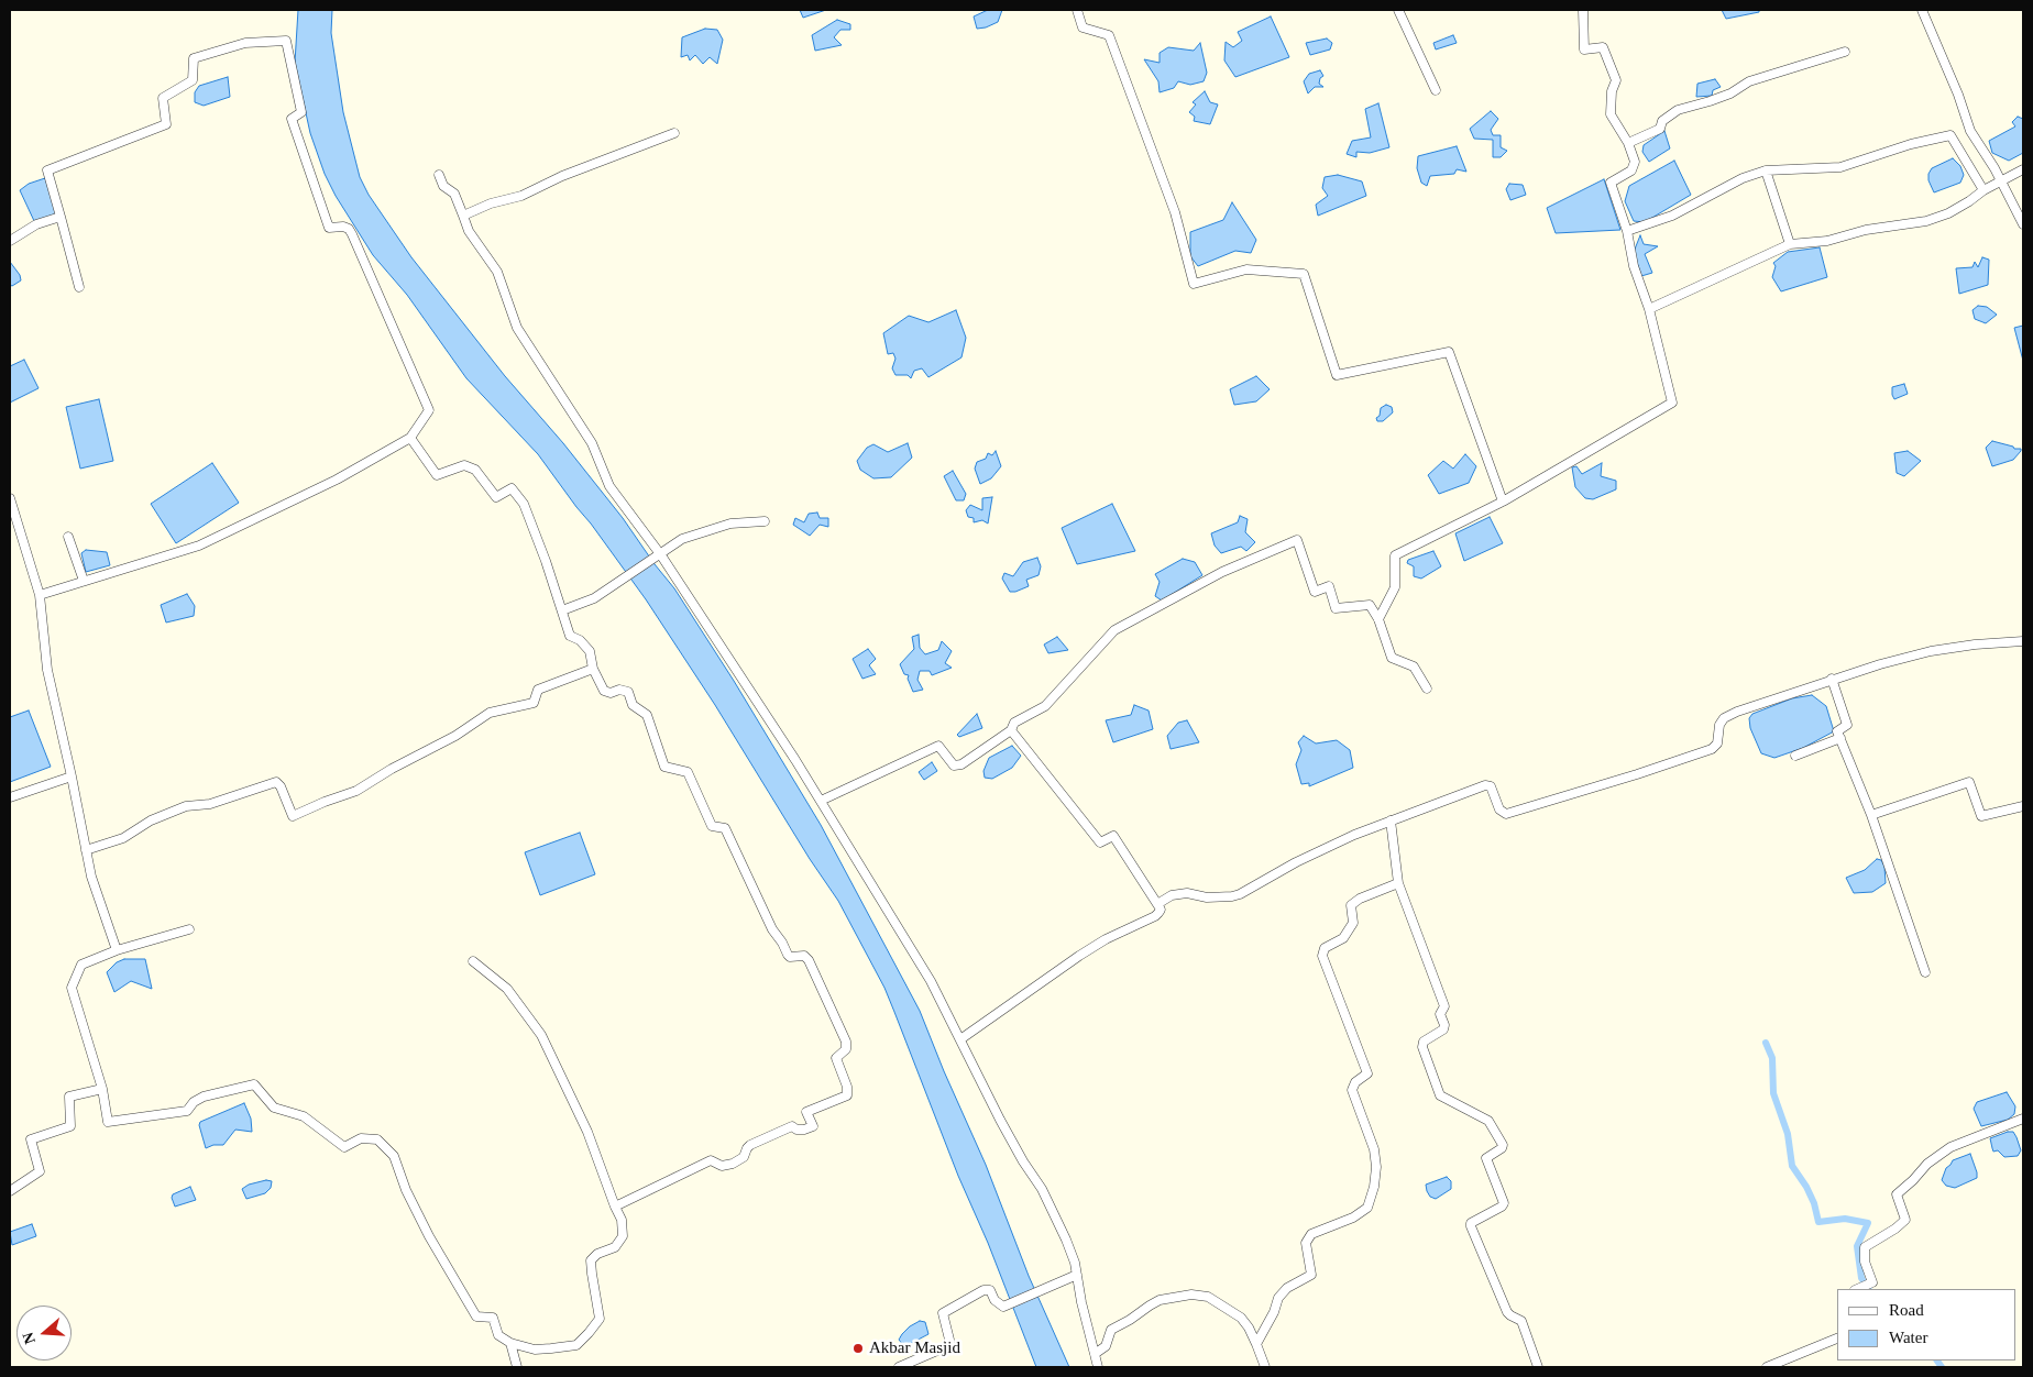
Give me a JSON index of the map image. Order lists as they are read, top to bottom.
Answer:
{
  "places": ["Akbar Masjid"],
  "legend": ["Road", "Water"],
  "north": "left"
}
